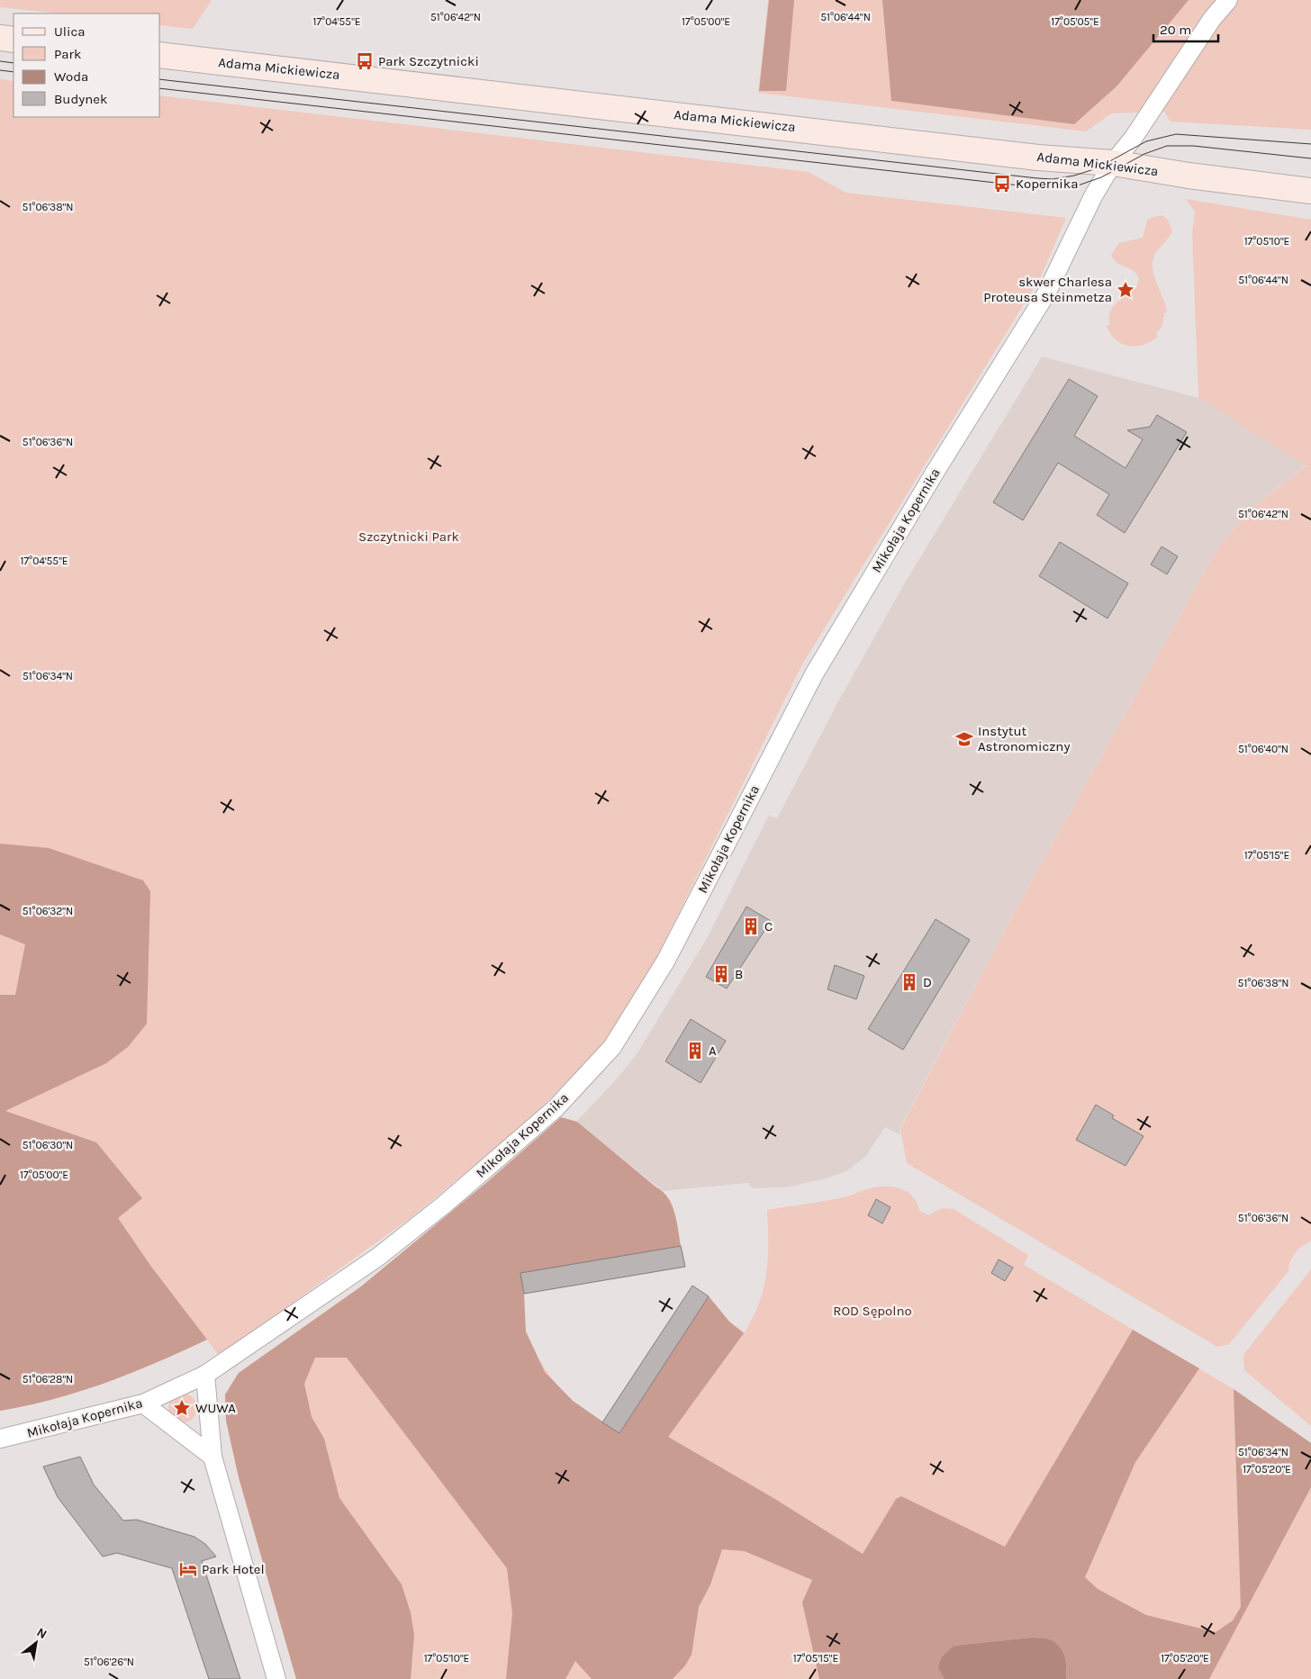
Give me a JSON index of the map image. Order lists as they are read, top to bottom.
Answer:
{
  "streets": {
    "main road": ["Adama Mickiewicza"],
    "street": ["Mikołaja Kopernika"]
  },
  "crossings": [
    ["Adama Mickiewicza", "Mikołaja Kopernika"]
  ],
  "parks": ["Szczytnicki Park", "ROD Sępolno"],
  "places": {
    "bus stop": ["Park Szczytnicki", "Kopernika"],
    "place": ["skwer Charlesa Proteusa Steinmetza", "WUWA"],
    "school or university": ["Instytut Astronomiczny"],
    "building": [
      "C",
      "B",
      "D",
      "A"
    ],
    "hotel": ["Park Hotel"]
  },
  "legend": [
    "Ulica",
    "Park",
    "Woda",
    "Budynek"
  ],
  "scale_bar": "20 m",
  "north": "top right",
  "coordinates": [
    "51°06'42\"N",
    "51°06'44\"N",
    "17°05'00\"E",
    "17°04'55\"E",
    "17°05'05\"E",
    "51°06'38\"N",
    "17°05'10\"E",
    "51°06'36\"N",
    "51°06'34\"N",
    "51°06'40\"N",
    "17°05'15\"E",
    "51°06'32\"N",
    "51°06'30\"N",
    "51°06'28\"N",
    "17°05'20\"E",
    "51°06'26\"N"
  ]
}
